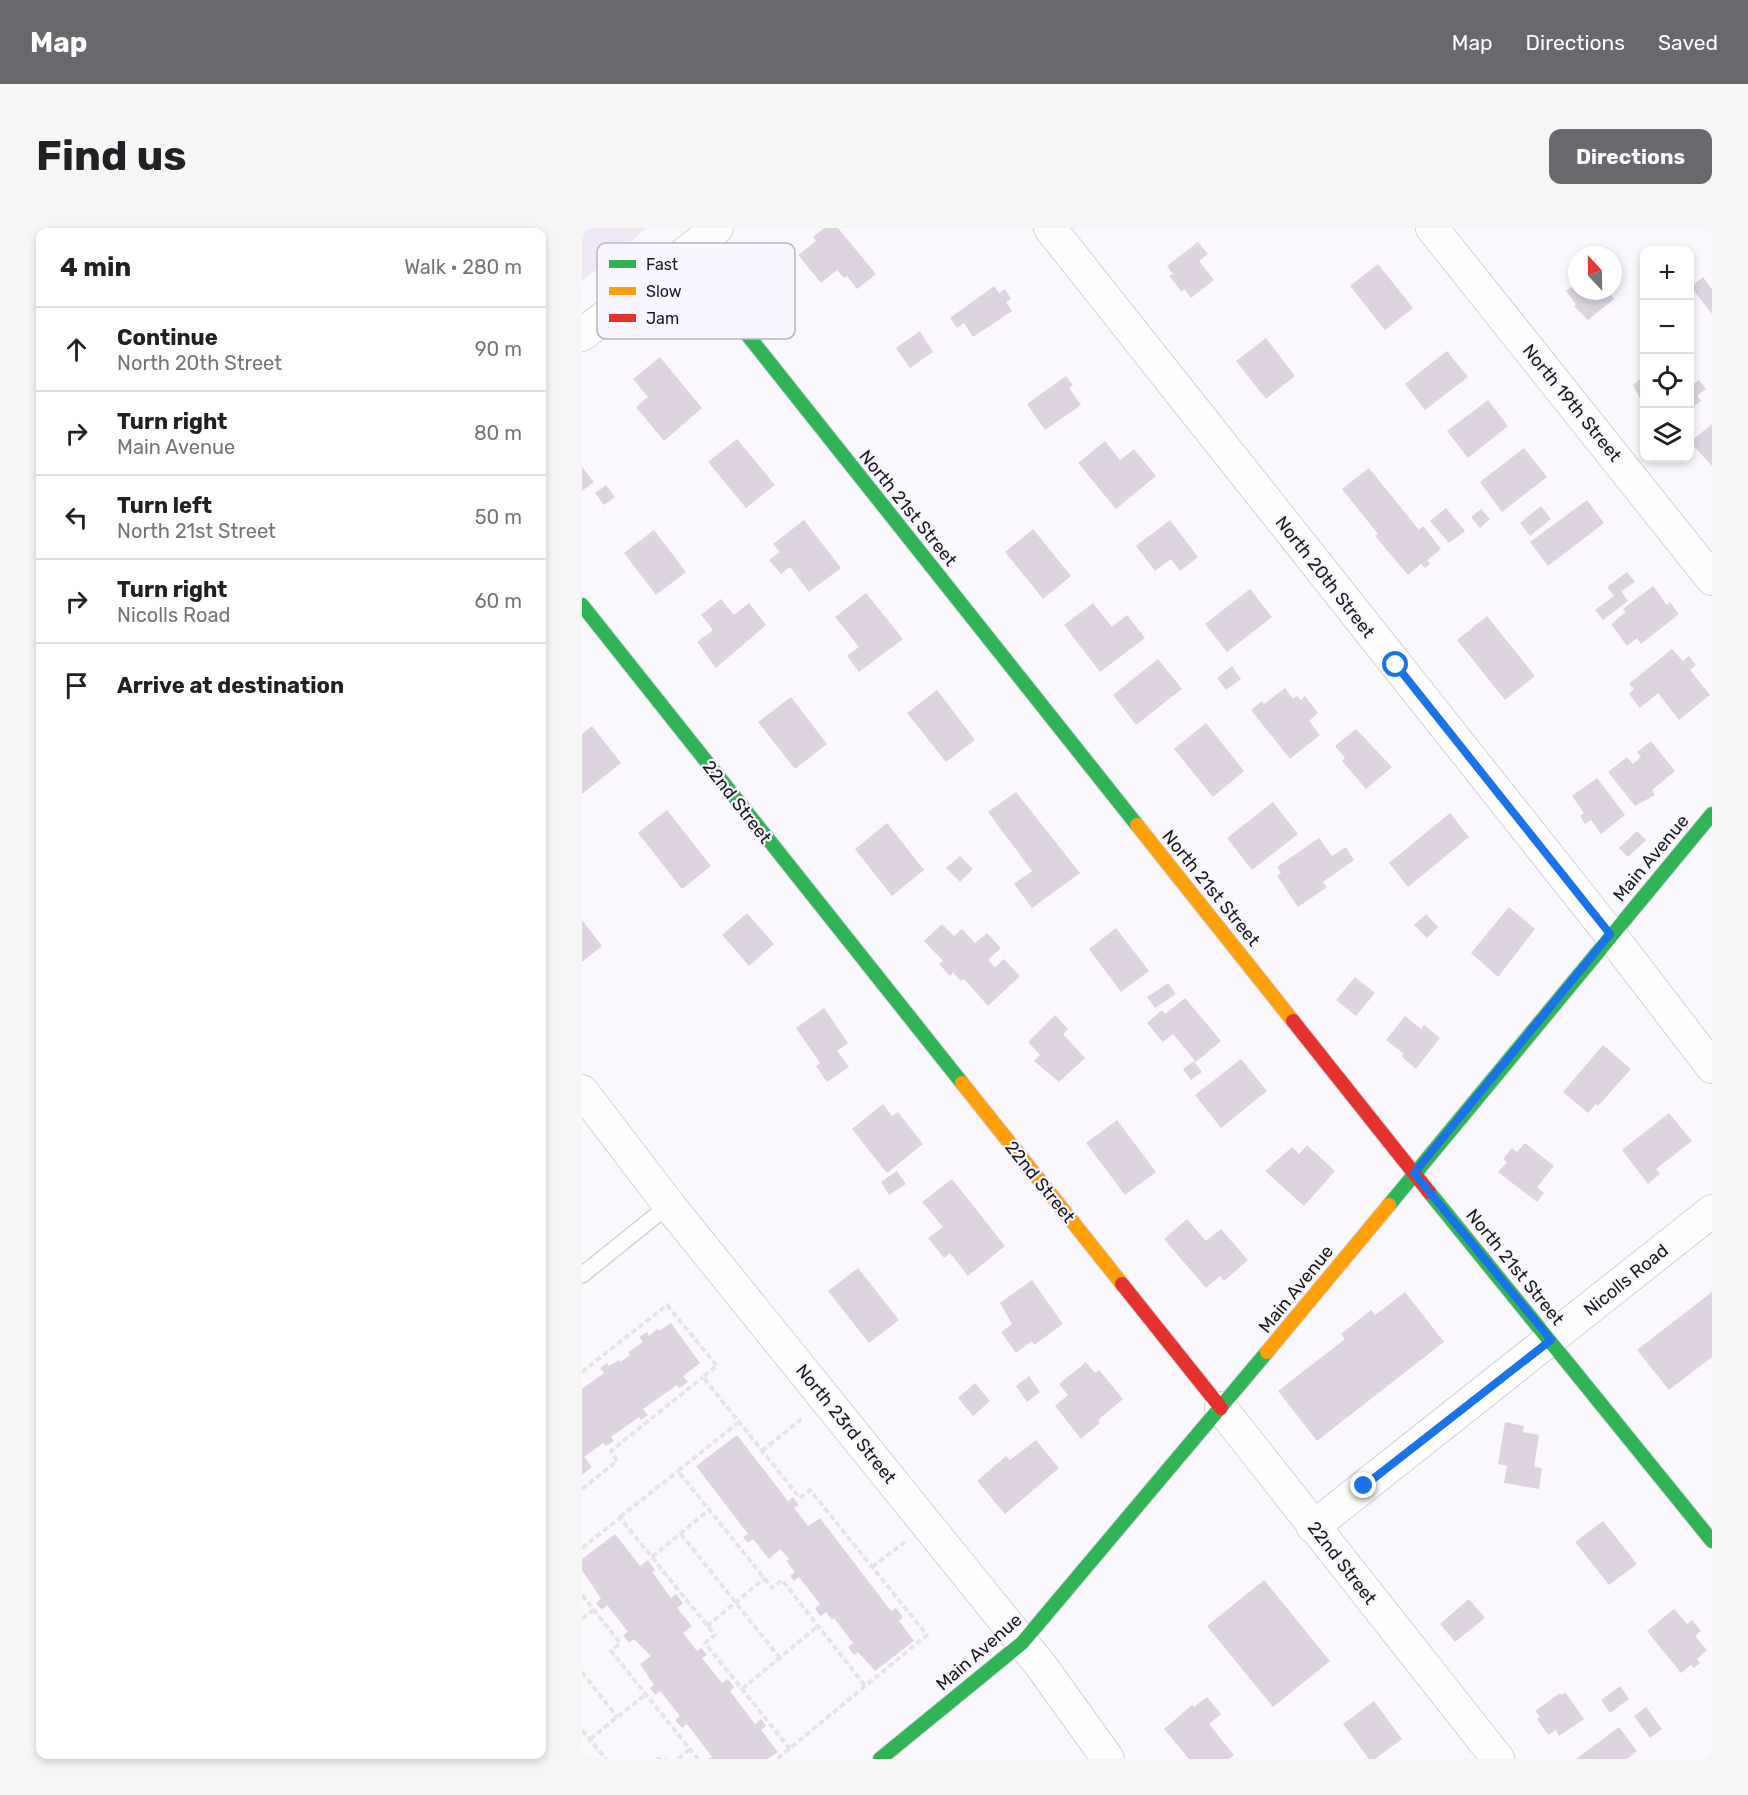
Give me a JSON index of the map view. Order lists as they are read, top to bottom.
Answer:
{
  "streets": {
    "street": [
      "North 19th Street",
      "North 21st Street",
      "North 20th Street",
      "22nd Street",
      "Main Avenue",
      "Nicolls Road",
      "North 23rd Street"
    ]
  },
  "crossings": [
    ["North 21st Street", "Main Avenue"],
    ["North 21st Street", "Nicolls Road"],
    ["North 20th Street", "Main Avenue"],
    ["22nd Street", "Main Avenue"],
    ["22nd Street", "Nicolls Road"],
    ["Main Avenue", "North 23rd Street"]
  ],
  "legend": ["Fast", "Slow", "Jam"],
  "north": "top",
  "page": {
    "header": "Map",
    "nav": ["Map", "Directions", "Saved"],
    "buttons": "Directions",
    "title": "Find us",
    "heading": ["4 min", "Walk · 280 m"],
    "map_buttons": ["+", "−"],
    "list": [
      ["Continue", "North 20th Street", "90 m"],
      ["Turn right", "Main Avenue", "80 m"],
      ["Turn left", "North 21st Street", "50 m"],
      ["Turn right", "Nicolls Road", "60 m"],
      "Arrive at destination"
    ]
  }
}
